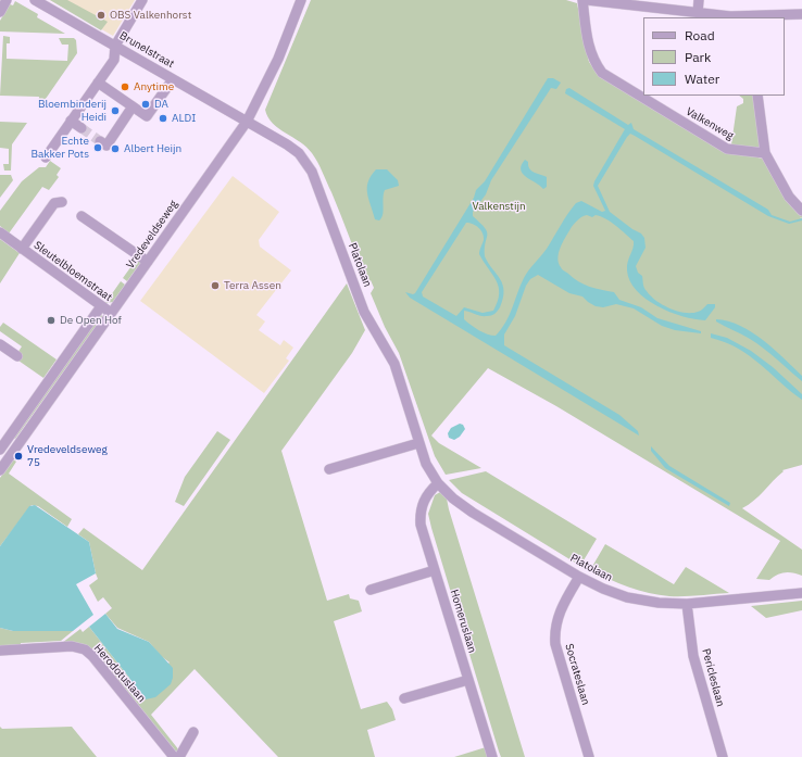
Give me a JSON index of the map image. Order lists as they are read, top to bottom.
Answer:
{
  "streets": {
    "street": [
      "Brunelstraat",
      "Valkenweg",
      "Vredeveldseweg",
      "Platolaan",
      "Sleutelbloemstraat",
      "Homeruslaan",
      "Herodotuslaan",
      "Socrateslaan",
      "Pericleslaan"
    ]
  },
  "crossings": [
    ["Brunelstraat", "Vredeveldseweg"],
    ["Brunelstraat", "Platolaan"],
    ["Vredeveldseweg", "Platolaan"],
    ["Vredeveldseweg", "Sleutelbloemstraat"],
    ["Platolaan", "Homeruslaan"],
    ["Platolaan", "Socrateslaan"],
    ["Platolaan", "Pericleslaan"]
  ],
  "parks": ["Valkenstijn"],
  "places": [
    "OBS Valkenhorst",
    "Anytime",
    "DA",
    "Bloembinderij Heidi",
    "ALDI",
    "Echte Bakker Pots",
    "Albert Heijn",
    "Terra Assen",
    "De Open Hof",
    "Vredeveldseweg 75"
  ],
  "legend": ["Road", "Park", "Water"]
}
